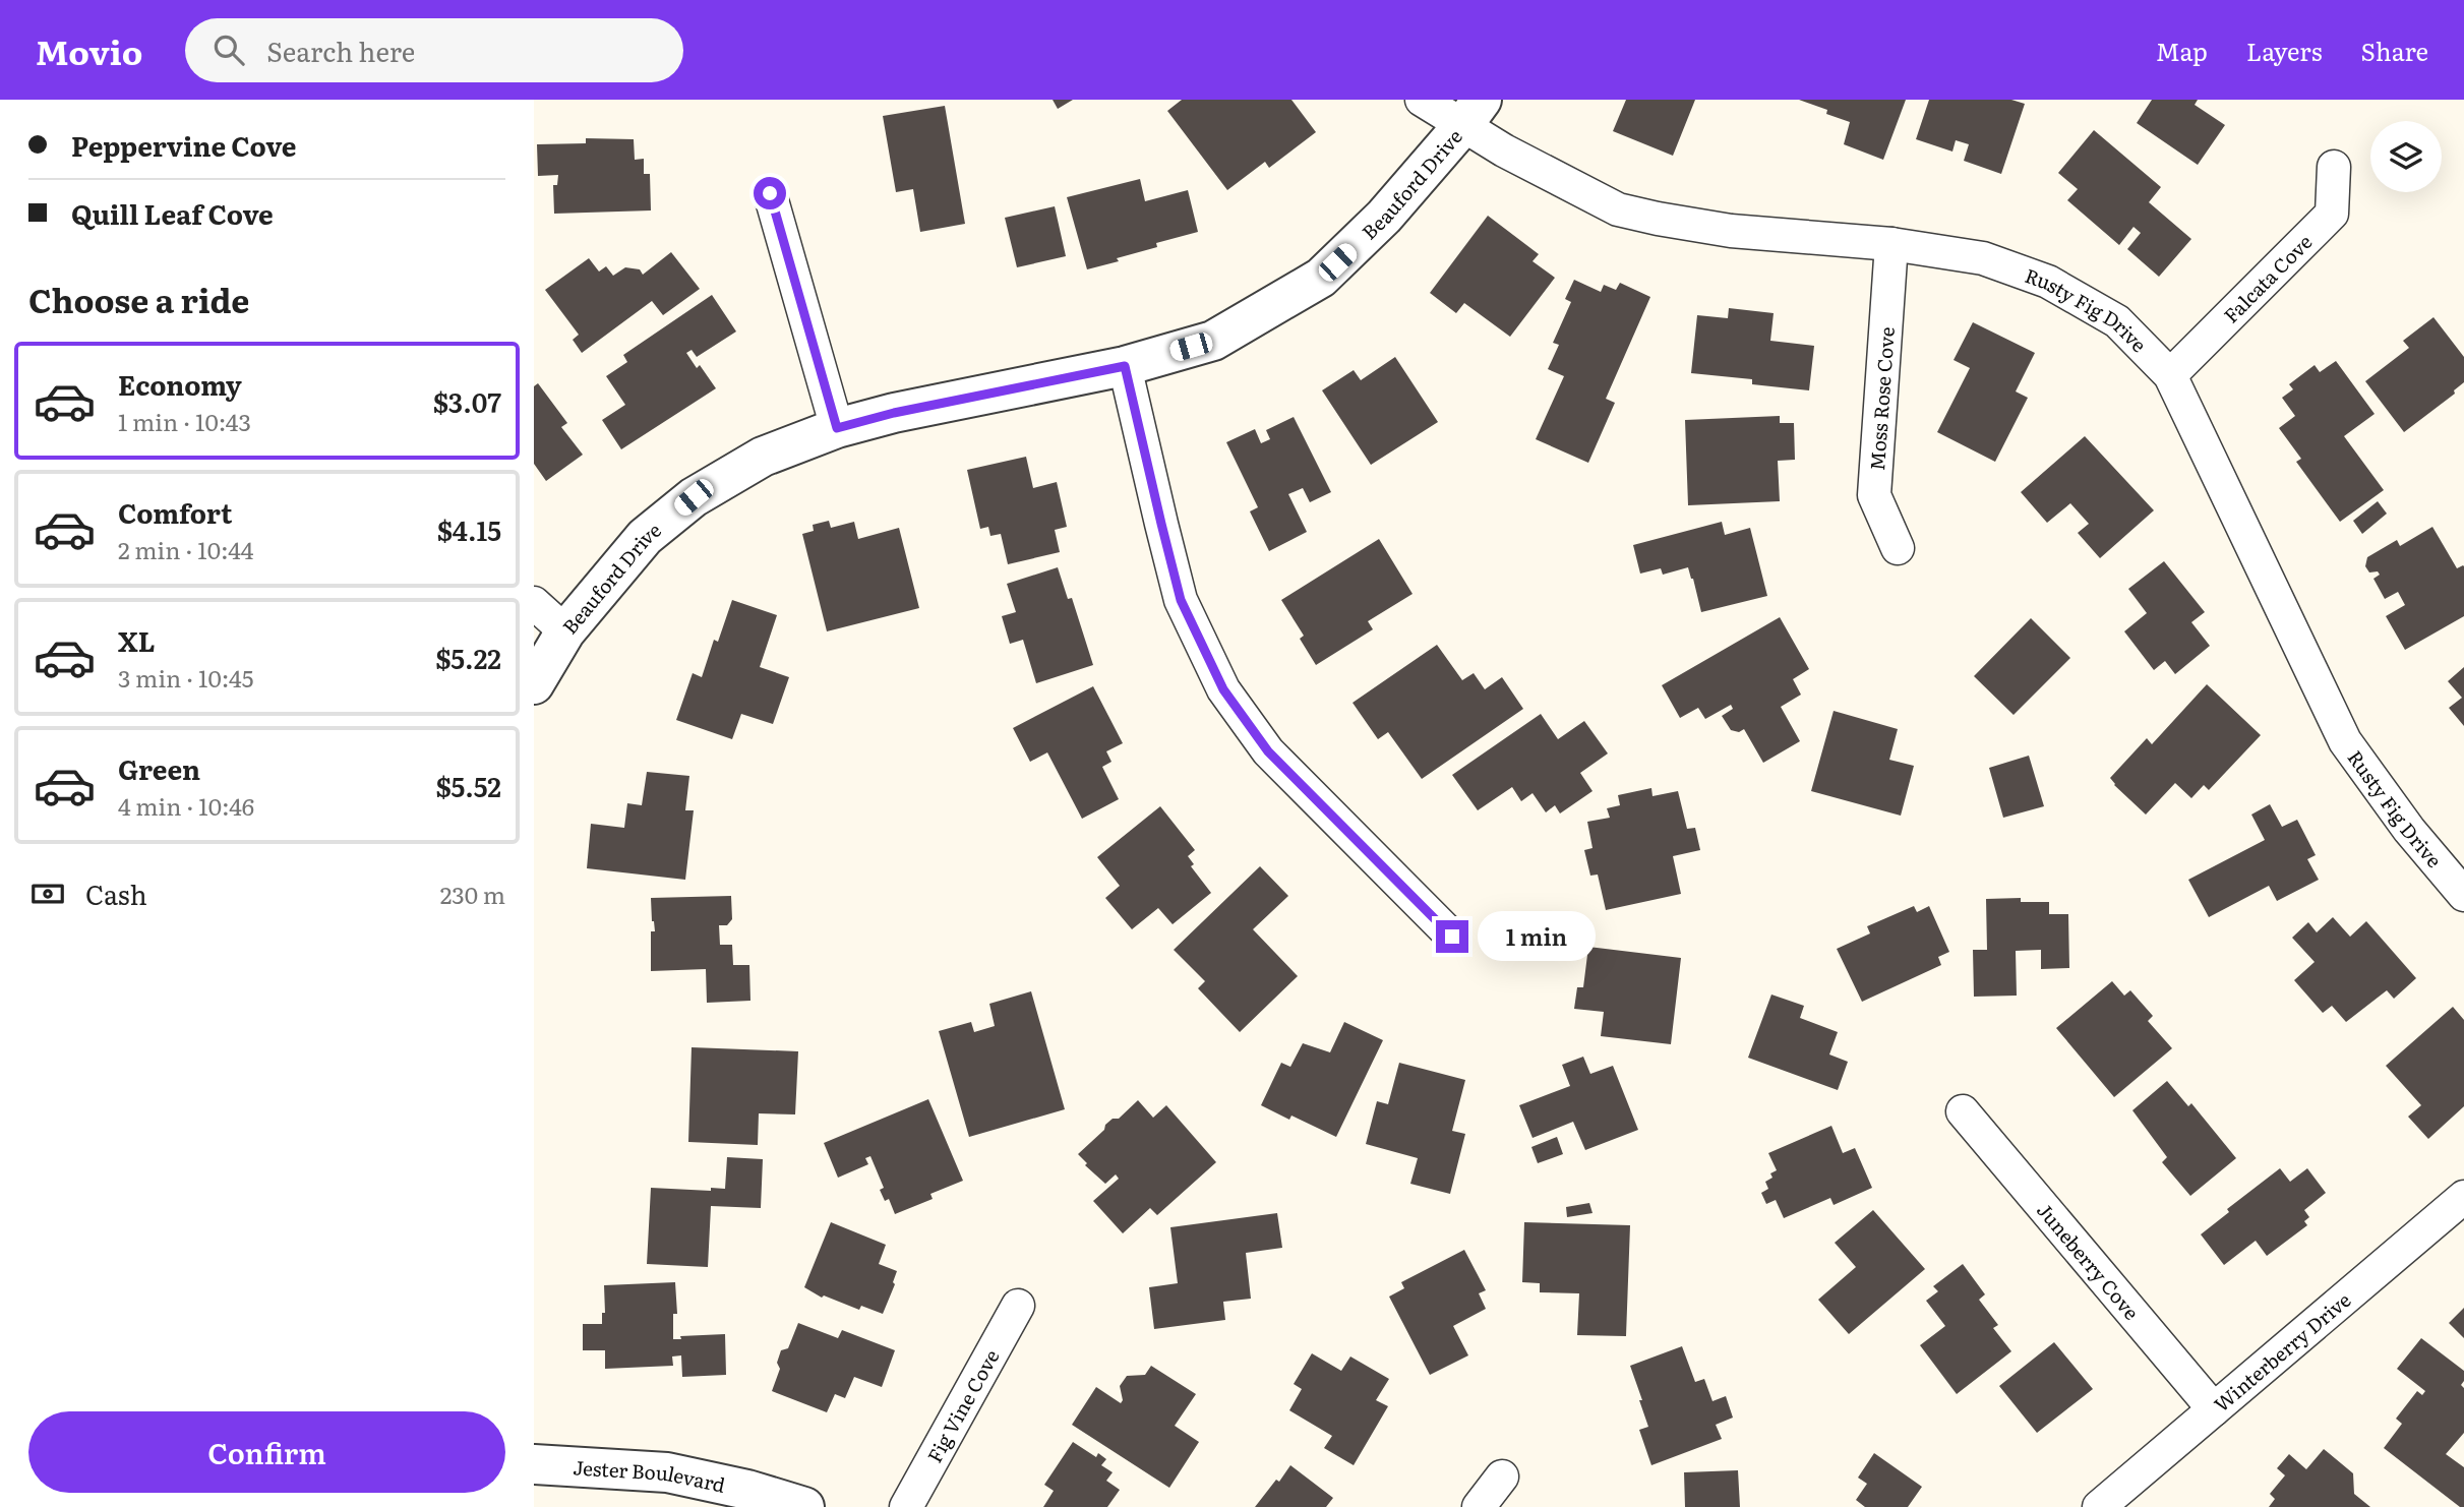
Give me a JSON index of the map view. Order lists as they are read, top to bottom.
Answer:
{
  "streets": {
    "street": [
      "Beauford Drive",
      "Falcata Cove",
      "Rusty Fig Drive",
      "Moss Rose Cove",
      "Juneberry Cove",
      "Winterberry Drive",
      "Fig Vine Cove",
      "Jester Boulevard"
    ]
  },
  "crossings": [
    ["Beauford Drive", "Rusty Fig Drive"],
    ["Falcata Cove", "Rusty Fig Drive"],
    ["Rusty Fig Drive", "Moss Rose Cove"],
    ["Juneberry Cove", "Winterberry Drive"]
  ],
  "page": {
    "header": "Movio",
    "search": "Search here",
    "nav": ["Map", "Layers", "Share"],
    "banner": ["Peppervine Cove", "Quill Leaf Cove"],
    "heading": "Choose a ride",
    "list": [
      {
        "name": "Economy",
        "note": "1 min · 10:43",
        "value": "$3.07"
      },
      {
        "name": "Comfort",
        "note": "2 min · 10:44",
        "value": "$4.15"
      },
      {
        "name": "XL",
        "note": "3 min · 10:45",
        "value": "$5.22"
      },
      {
        "name": "Green",
        "note": "4 min · 10:46",
        "value": "$5.52"
      }
    ],
    "pay": ["Cash", "230 m"],
    "bubble": "1 min",
    "buttons": "Confirm"
  }
}
